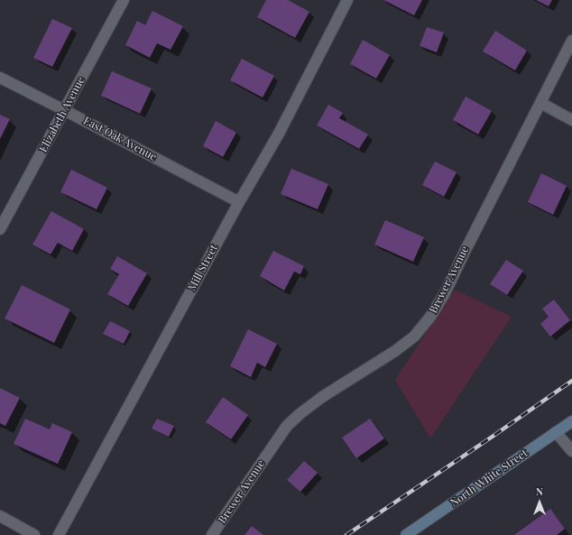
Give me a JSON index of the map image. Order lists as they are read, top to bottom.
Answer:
{
  "streets": {
    "main road": ["North White Street"],
    "street": [
      "Elizabeth Avenue",
      "East Oak Avenue",
      "Mill Street",
      "Brewer Avenue"
    ]
  },
  "crossings": [
    ["Elizabeth Avenue", "East Oak Avenue"],
    ["East Oak Avenue", "Mill Street"]
  ],
  "north": "top"
}
